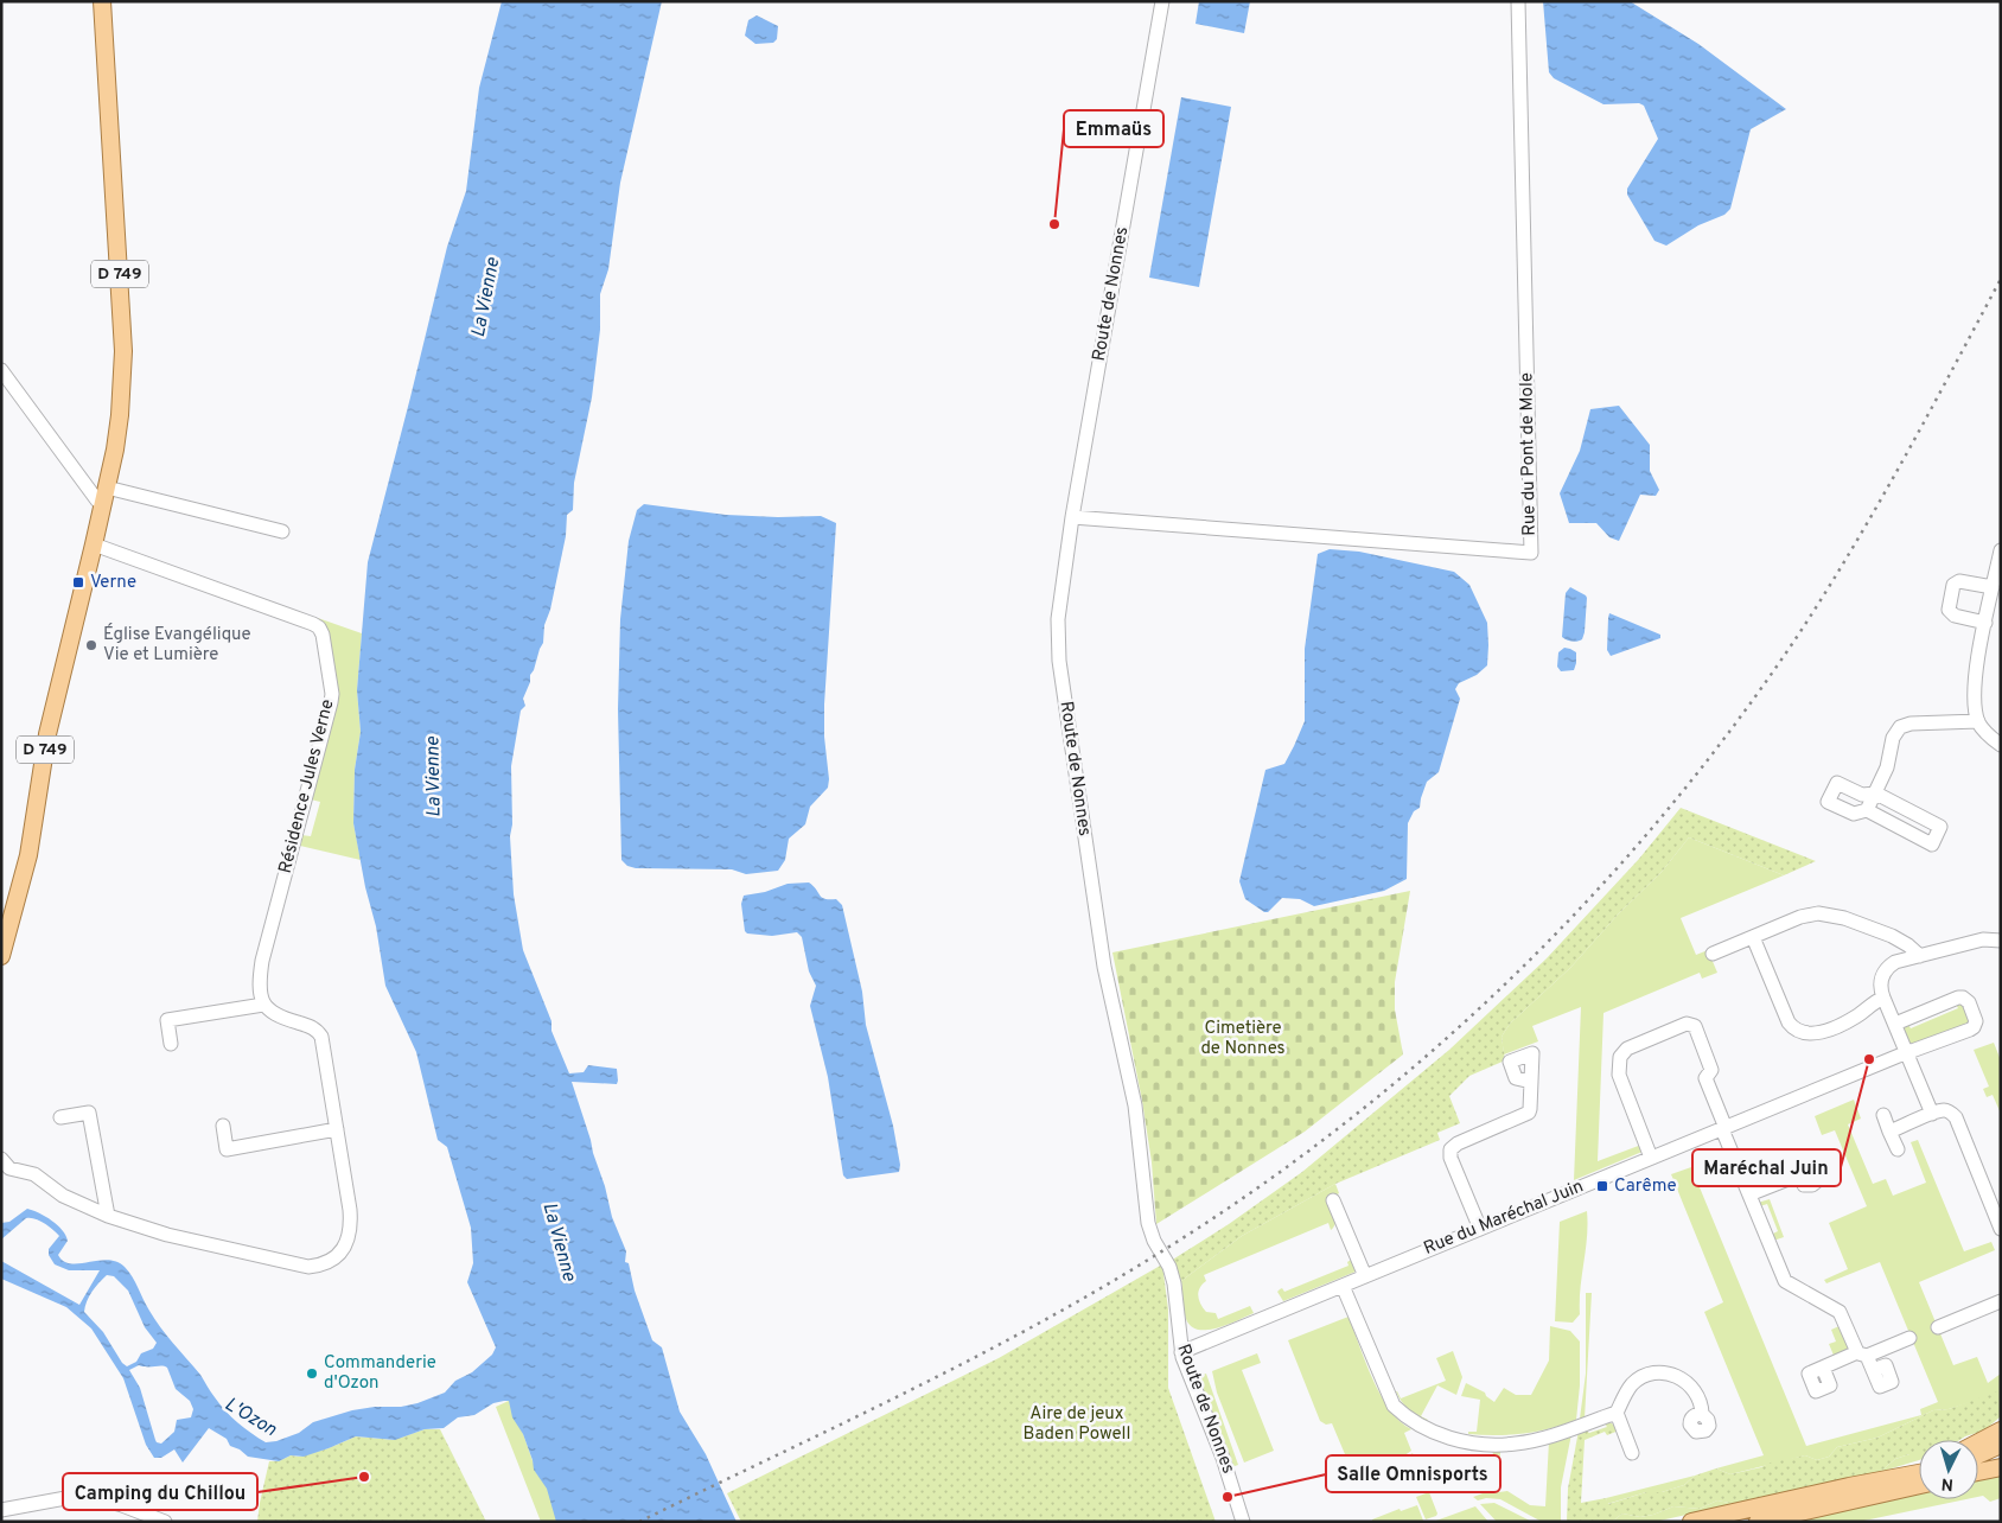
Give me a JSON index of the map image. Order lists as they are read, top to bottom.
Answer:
{
  "streets": {
    "main road": ["D 749"],
    "street": [
      "Route de Nonnes",
      "Rue du Pont de Mole",
      "Résidence Jules Verne",
      "Rue du Maréchal Juin"
    ]
  },
  "crossings": [
    ["D 749", "Résidence Jules Verne"],
    ["Route de Nonnes", "Rue du Pont de Mole"],
    ["Route de Nonnes", "Rue du Maréchal Juin"]
  ],
  "water": ["La Vienne", "L'Ozon"],
  "parks": ["Cimetière de Nonnes", "Aire de jeux Baden Powell"],
  "places": {
    "other": [
      "Emmaüs",
      "Église Evangélique Vie et Lumière",
      "Maréchal Juin",
      "Commanderie d'Ozon",
      "Camping du Chillou",
      "Salle Omnisports"
    ],
    "transit": ["Verne", "Carême"]
  },
  "north": "bottom"
}
